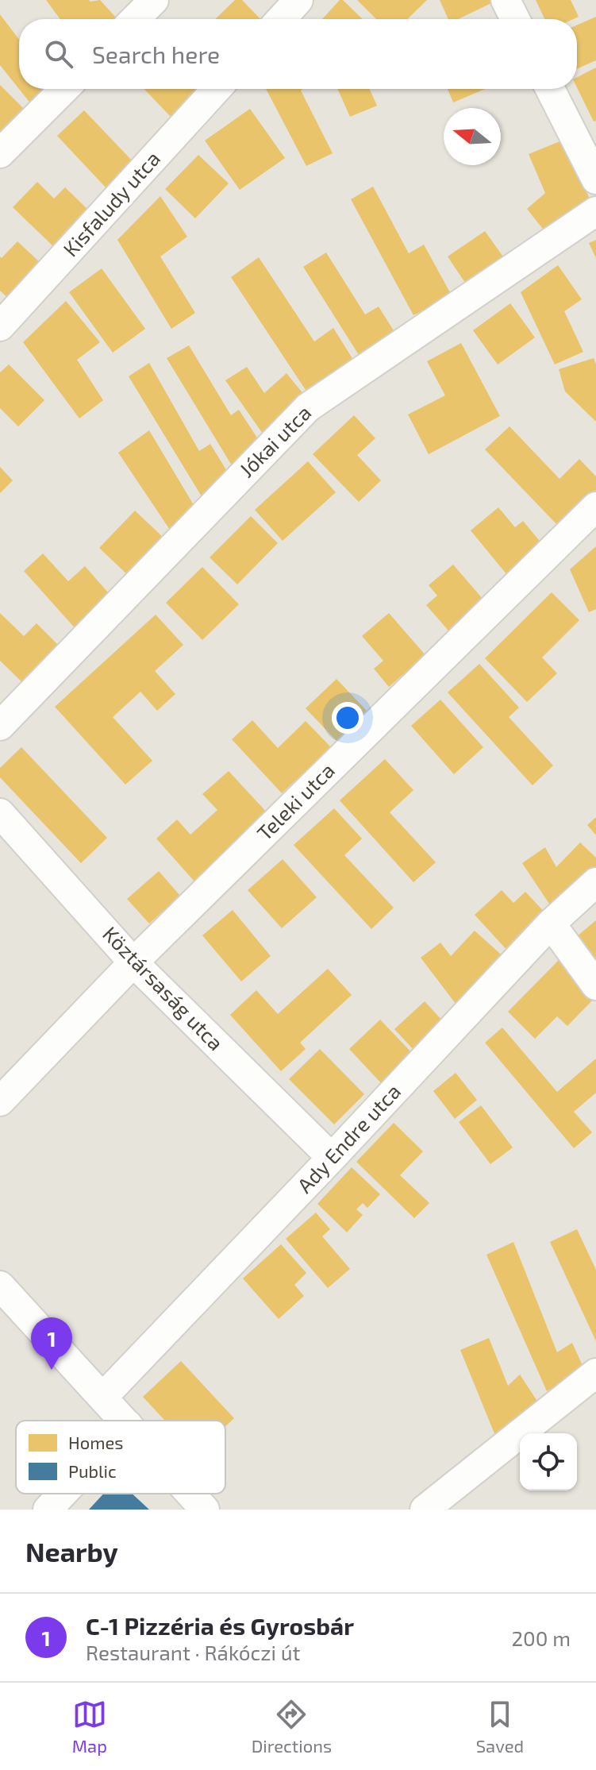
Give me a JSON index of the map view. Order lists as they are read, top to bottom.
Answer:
{
  "streets": {
    "street": [
      "Kisfaludy utca",
      "Jókai utca",
      "Teleki utca",
      "Köztársaság utca",
      "Ady Endre utca"
    ]
  },
  "crossings": [
    ["Teleki utca", "Köztársaság utca"],
    ["Köztársaság utca", "Ady Endre utca"]
  ],
  "legend": ["Homes", "Public"],
  "north": "left",
  "page": {
    "search": "Search here",
    "pins": "1",
    "heading": "Nearby",
    "list": [
      {
        "mark": "1",
        "name": "C-1 Pizzéria és Gyrosbár",
        "note": "Restaurant · Rákóczi út",
        "value": "200 m"
      }
    ],
    "nav": ["Map", "Directions", "Saved"]
  }
}
